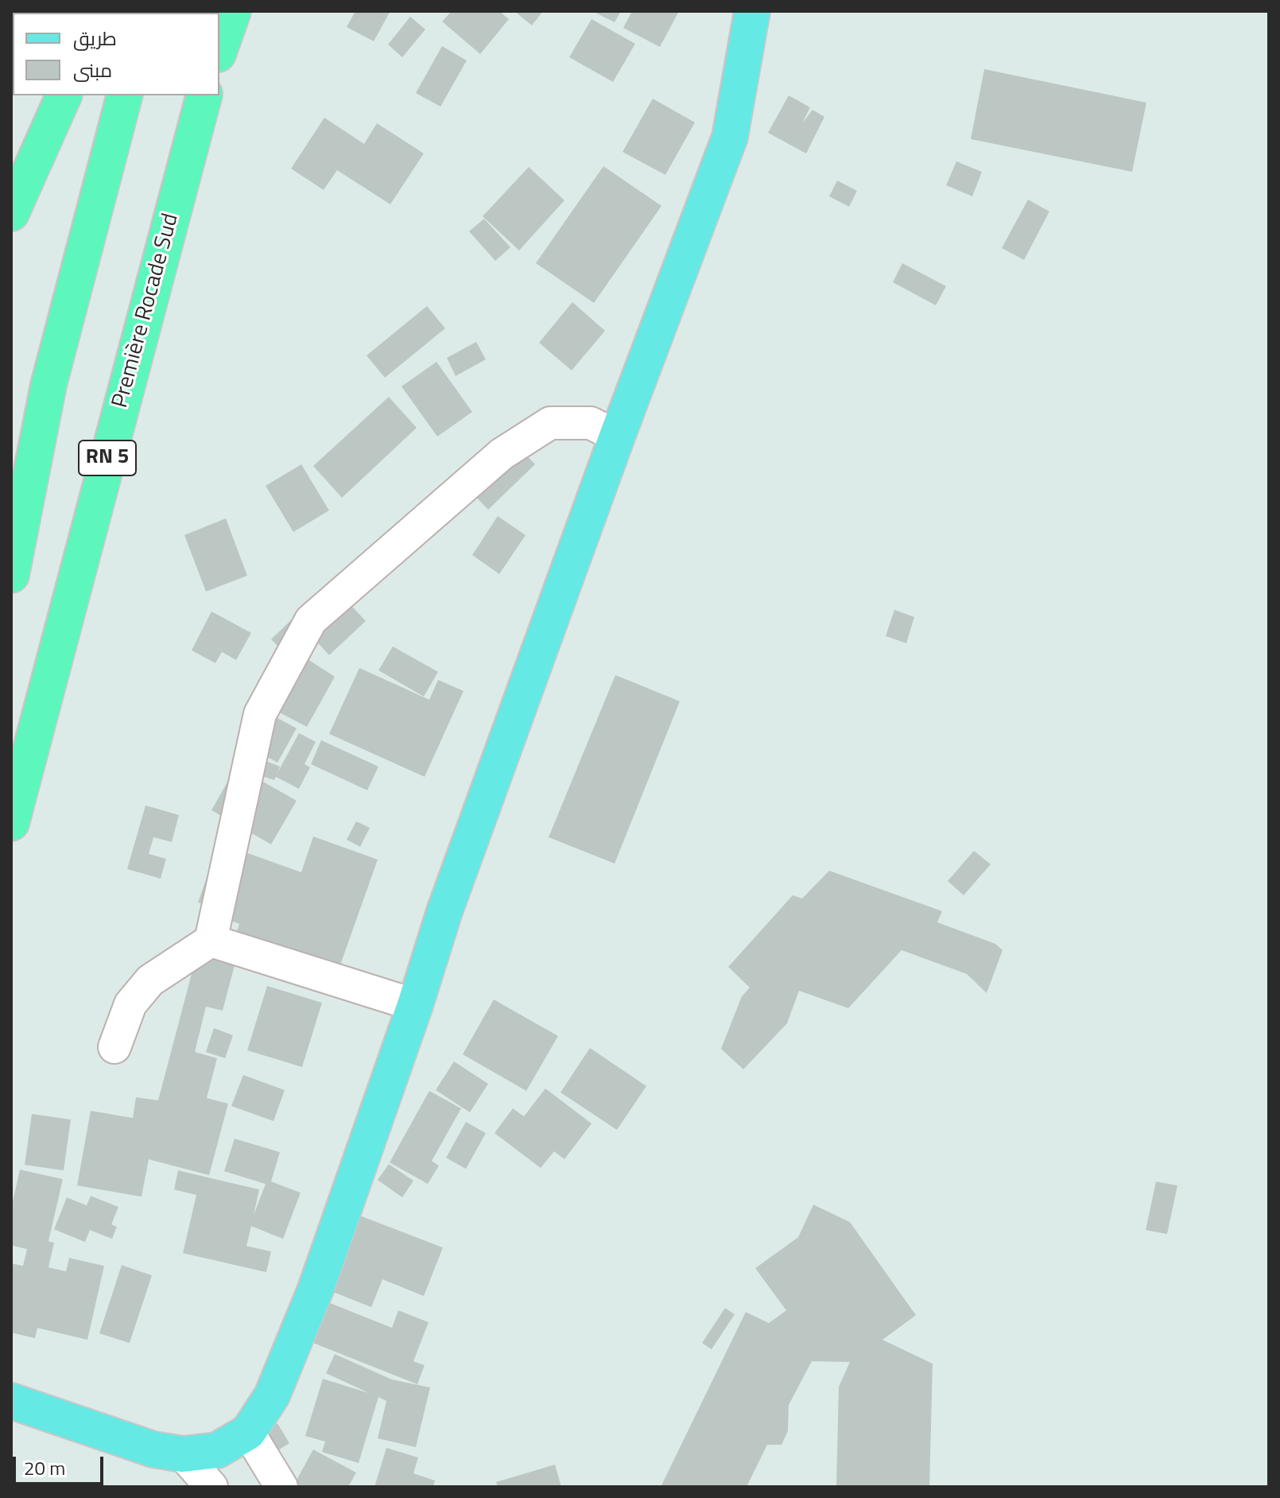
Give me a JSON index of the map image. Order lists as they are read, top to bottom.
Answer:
{
  "streets": {
    "highway": ["Première Rocade Sud", "RN 5"]
  },
  "legend": ["طريق", "مبنى"],
  "scale_bar": "20 m"
}
